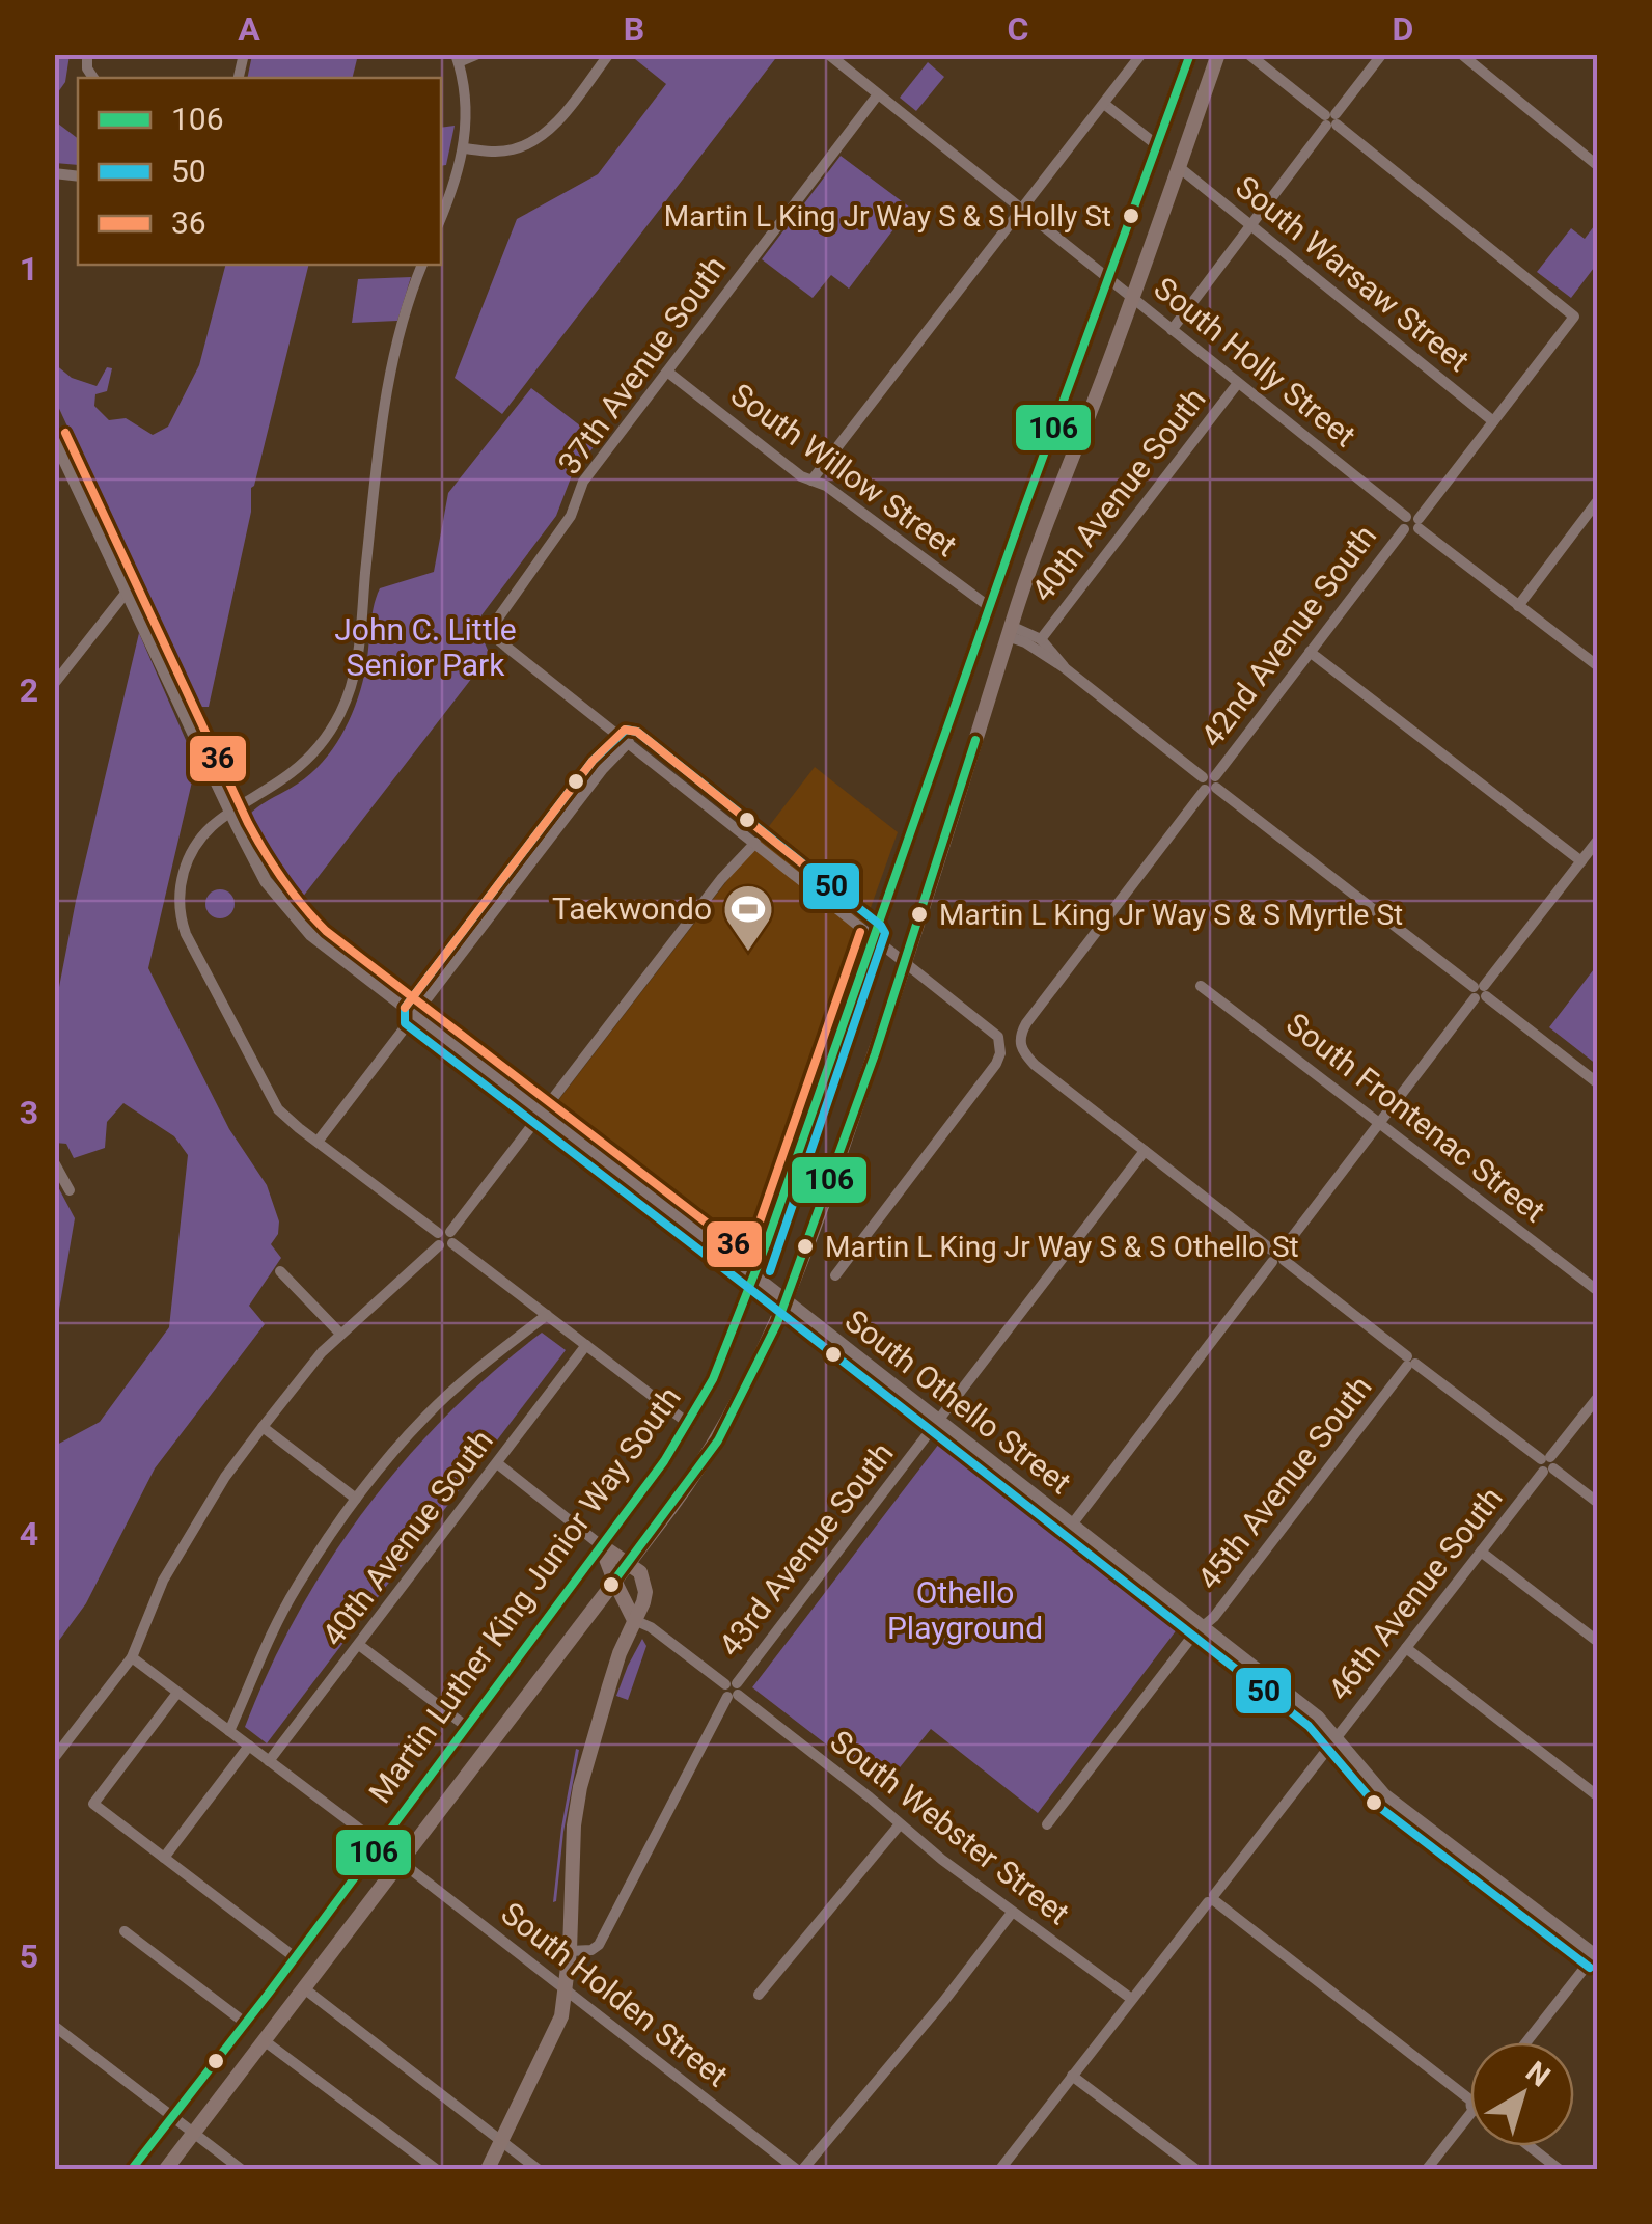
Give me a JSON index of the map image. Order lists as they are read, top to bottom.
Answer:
{
  "streets": {
    "main road": ["Martin Luther King Junior Way South"],
    "street": [
      "South Warsaw Street",
      "South Holly Street",
      "37th Avenue South",
      "South Willow Street",
      "40th Avenue South",
      "42nd Avenue South",
      "South Frontenac Street",
      "South Othello Street",
      "45th Avenue South",
      "43rd Avenue South",
      "46th Avenue South",
      "South Webster Street",
      "South Holden Street"
    ]
  },
  "crossings": [
    ["South Warsaw Street", "42nd Avenue South"],
    ["South Warsaw Street", "Martin Luther King Junior Way South"],
    ["South Holly Street", "37th Avenue South"],
    ["South Holly Street", "40th Avenue South"],
    ["South Holly Street", "42nd Avenue South"],
    ["South Holly Street", "Martin Luther King Junior Way South"],
    ["37th Avenue South", "South Willow Street"],
    ["South Willow Street", "Martin Luther King Junior Way South"],
    ["42nd Avenue South", "43rd Avenue South"],
    ["South Othello Street", "45th Avenue South"],
    ["South Othello Street", "43rd Avenue South"],
    ["South Othello Street", "46th Avenue South"],
    ["South Othello Street", "Martin Luther King Junior Way South"],
    ["43rd Avenue South", "South Webster Street"],
    ["46th Avenue South", "South Webster Street"],
    ["Martin Luther King Junior Way South", "South Holden Street"]
  ],
  "parks": ["John C. Little Senior Park", "Othello Playground"],
  "places": {
    "other": ["Martin L King Jr Way S & S Holly St", "Martin L King Jr Way S & S Myrtle St", "Martin L King Jr Way S & S Othello St"],
    "sports": ["Taekwondo"]
  },
  "lines": ["transit line 106", "transit line 36", "transit line 50"],
  "legend": ["106", "50", "36"],
  "north": "top right",
  "grid": {
    "columns": [
      "A",
      "B",
      "C",
      "D"
    ],
    "rows": [
      "1",
      "2",
      "3",
      "4",
      "5"
    ]
  }
}
